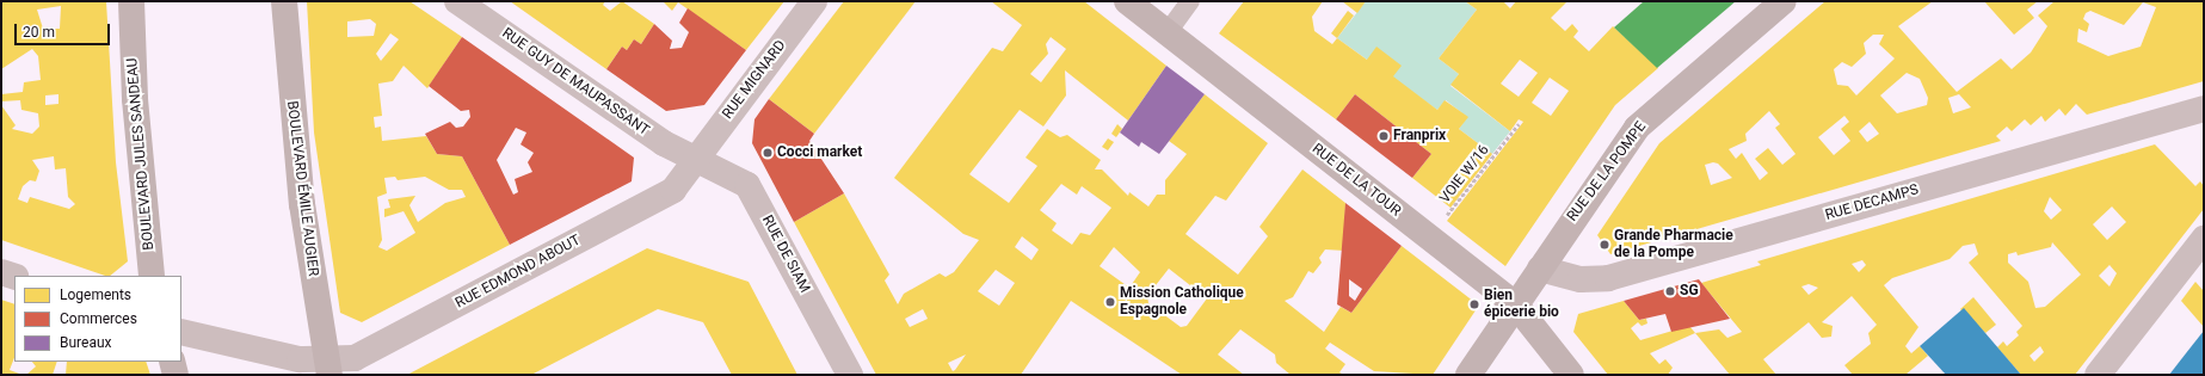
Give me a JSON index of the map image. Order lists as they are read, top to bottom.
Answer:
{
  "streets": {
    "street": [
      "RUE MIGNARD",
      "RUE GUY DE MAUPASSANT",
      "BOULEVARD JULES SANDEAU",
      "RUE DE LA POMPE",
      "RUE DE LA TOUR",
      "BOULEVARD ÉMILE AUGIER",
      "RUE DECAMPS",
      "RUE DE SIAM",
      "RUE EDMOND ABOUT"
    ],
    "path": ["VOIE W/16"]
  },
  "crossings": [
    ["RUE MIGNARD", "RUE GUY DE MAUPASSANT"],
    ["RUE MIGNARD", "RUE DE SIAM"],
    ["RUE MIGNARD", "RUE EDMOND ABOUT"],
    ["RUE GUY DE MAUPASSANT", "RUE DE SIAM"],
    ["RUE GUY DE MAUPASSANT", "RUE EDMOND ABOUT"],
    ["RUE DE LA POMPE", "RUE DE LA TOUR"],
    ["RUE DE LA POMPE", "RUE DECAMPS"],
    ["VOIE W/16", "RUE DE LA TOUR"],
    ["BOULEVARD ÉMILE AUGIER", "RUE EDMOND ABOUT"],
    ["RUE DE SIAM", "RUE EDMOND ABOUT"]
  ],
  "places": [
    "Franprix",
    "Cocci market",
    "Grande Pharmacie de la Pompe",
    "SG",
    "Mission Catholique Espagnole",
    "Bien épicerie bio"
  ],
  "legend": ["Logements", "Commerces", "Bureaux"],
  "scale_bar": "20 m"
}
